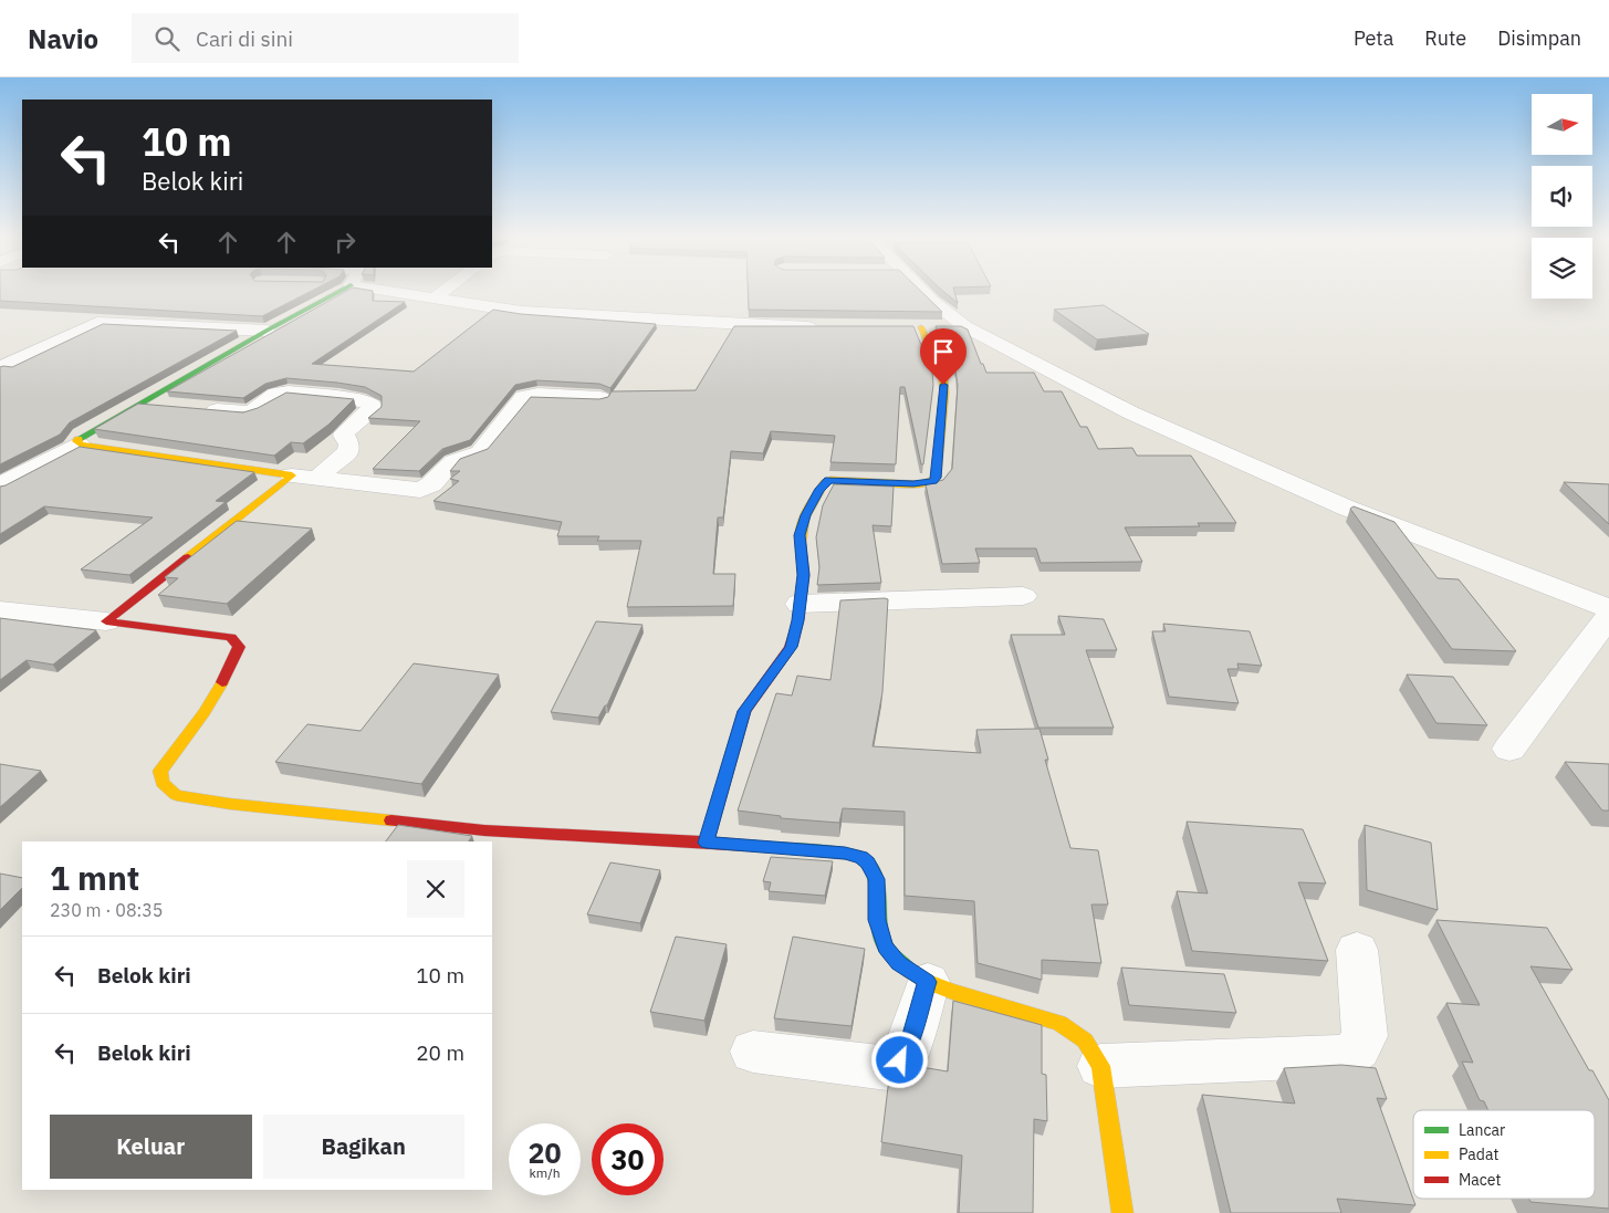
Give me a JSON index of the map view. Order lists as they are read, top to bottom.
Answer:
{
  "legend": ["Lancar", "Padat", "Macet"],
  "north": "right",
  "page": {
    "header": "Navio",
    "search": "Cari di sini",
    "nav": ["Peta", "Rute", "Disimpan"],
    "turn": ["10 m", "Belok kiri"],
    "heading": ["1 mnt", "230 m · 08:35"],
    "list": [
      {
        "name": "Belok kiri",
        "value": "10 m"
      },
      {
        "name": "Belok kiri",
        "value": "20 m"
      }
    ],
    "buttons": ["Keluar", "Bagikan"],
    "speed": "20 km/h",
    "limit": "30"
  }
}
